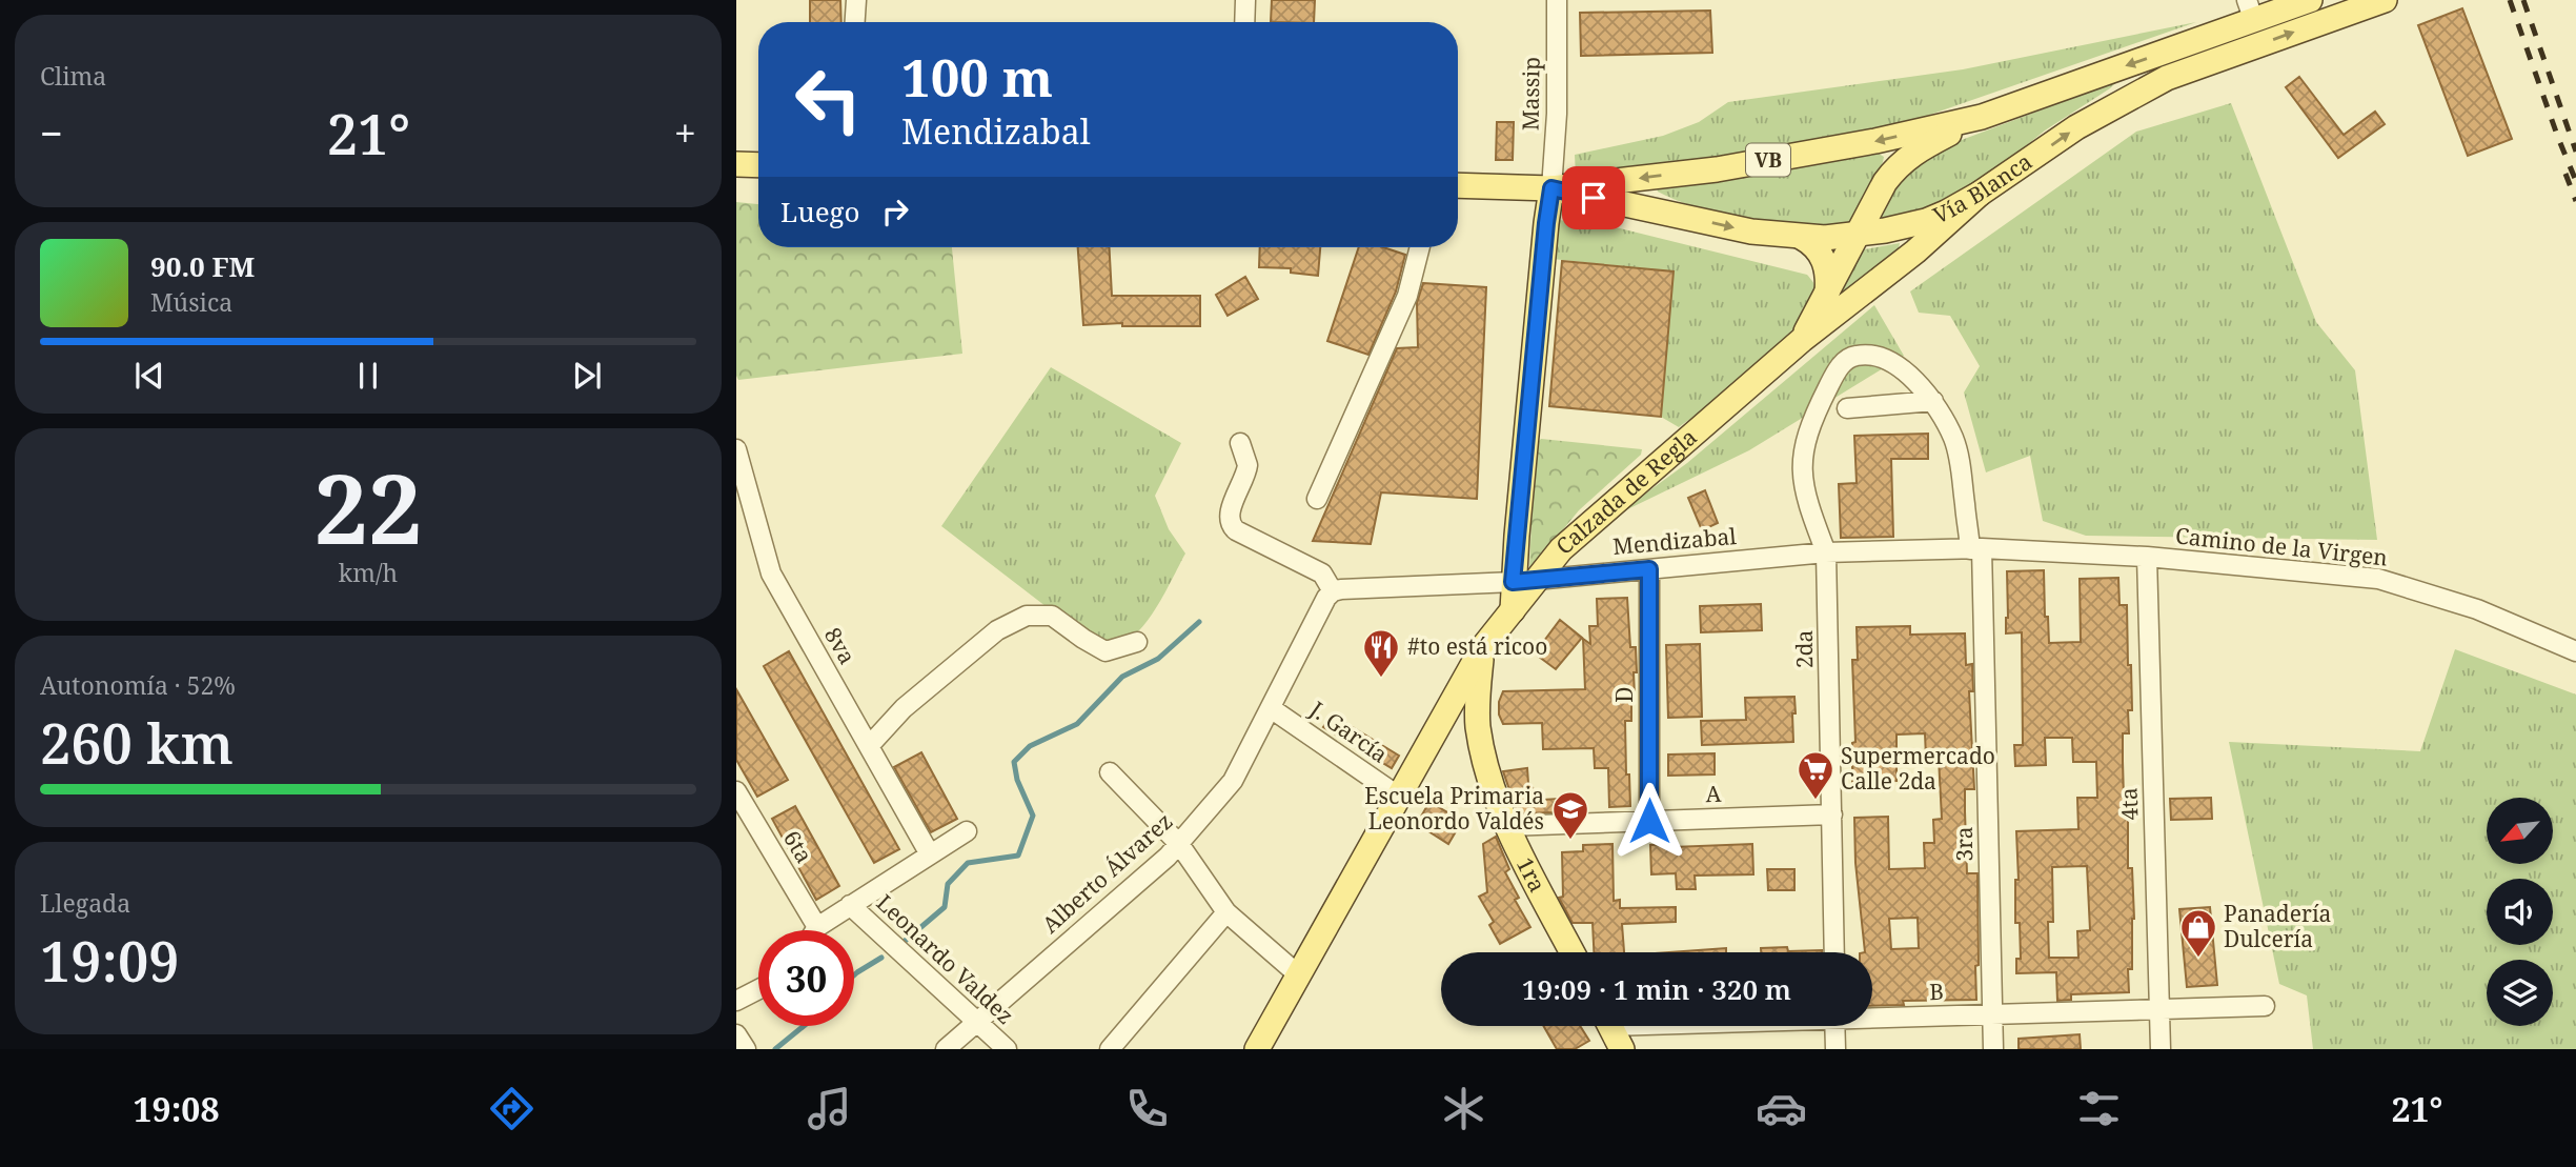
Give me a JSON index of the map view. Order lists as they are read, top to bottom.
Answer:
{
  "streets": {
    "main road": [
      "VB",
      "Vía Blanca",
      "Calzada de Regla",
      "1ra"
    ],
    "street": [
      "Massip",
      "Mendizabal",
      "Camino de la Virgen",
      "8va",
      "2da",
      "D",
      "J. García",
      "A",
      "4ta",
      "3ra",
      "6ta",
      "Alberto Álvarez",
      "Leonardo Valdez",
      "B"
    ]
  },
  "crossings": [
    ["Massip", "Vía Blanca"],
    ["Vía Blanca", "Calzada de Regla"],
    ["Calzada de Regla", "Mendizabal"],
    ["Calzada de Regla", "J. García"],
    ["Calzada de Regla", "1ra"],
    ["Mendizabal", "Camino de la Virgen"],
    ["Mendizabal", "2da"],
    ["Mendizabal", "D"],
    ["Mendizabal", "4ta"],
    ["Mendizabal", "3ra"],
    ["Mendizabal", "Alberto Álvarez"],
    ["Camino de la Virgen", "4ta"],
    ["2da", "A"],
    ["2da", "3ra"],
    ["D", "A"],
    ["J. García", "Alberto Álvarez"],
    ["A", "1ra"],
    ["4ta", "B"],
    ["3ra", "B"],
    ["Alberto Álvarez", "Leonardo Valdez"]
  ],
  "places": {
    "restaurant": ["#to está ricoo"],
    "supermarket": ["Supermercado Calle 2da"],
    "school or university": ["Escuela Primaria Leonordo Valdés"],
    "shop": ["Panadería Dulcería"]
  },
  "north": "bottom left",
  "page": {
    "tile": [
      "Clima",
      ["22", "km/h"],
      ["Autonomía · 52%", "260 km"],
      ["Llegada", "19:09"]
    ],
    "turn": ["100 m", "Mendizabal"],
    "heat": ["−", "21°", "+"],
    "then": "Luego",
    "song": ["90.0 FM", "Música"],
    "limit": "30",
    "trip": "19:09 · 1 min · 320 m",
    "tabs": ["19:08", "21°"]
  }
}
